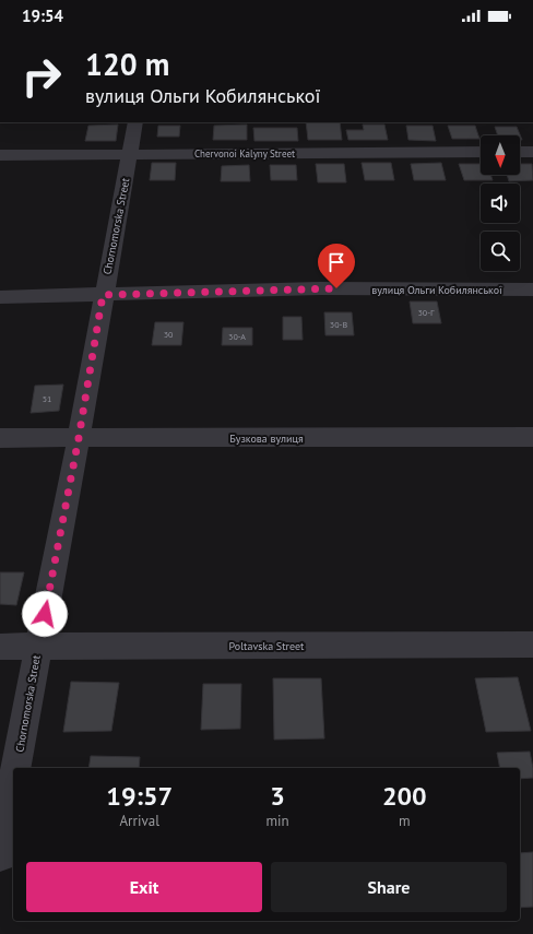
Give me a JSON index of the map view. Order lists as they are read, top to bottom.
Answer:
{
  "streets": {
    "street": [
      "Chervonoi Kalyny Street",
      "Chornomorska Street",
      "вулиця Ольги Кобилянської",
      "Бузкова вулиця",
      "Poltavska Street"
    ]
  },
  "crossings": [
    ["Chervonoi Kalyny Street", "Chornomorska Street"],
    ["Chornomorska Street", "вулиця Ольги Кобилянської"],
    ["Chornomorska Street", "Бузкова вулиця"],
    ["Chornomorska Street", "Poltavska Street"]
  ],
  "house_numbers": [
    "30-Г",
    "30-В",
    "30",
    "30-А",
    "51"
  ],
  "north": "bottom",
  "page": {
    "status": "19:54",
    "turn": ["120 m", "вулиця Ольги Кобилянської"],
    "eta": [
      "19:57",
      "Arrival",
      "3",
      "min",
      "200",
      "m"
    ],
    "buttons": ["Exit", "Share"]
  }
}
